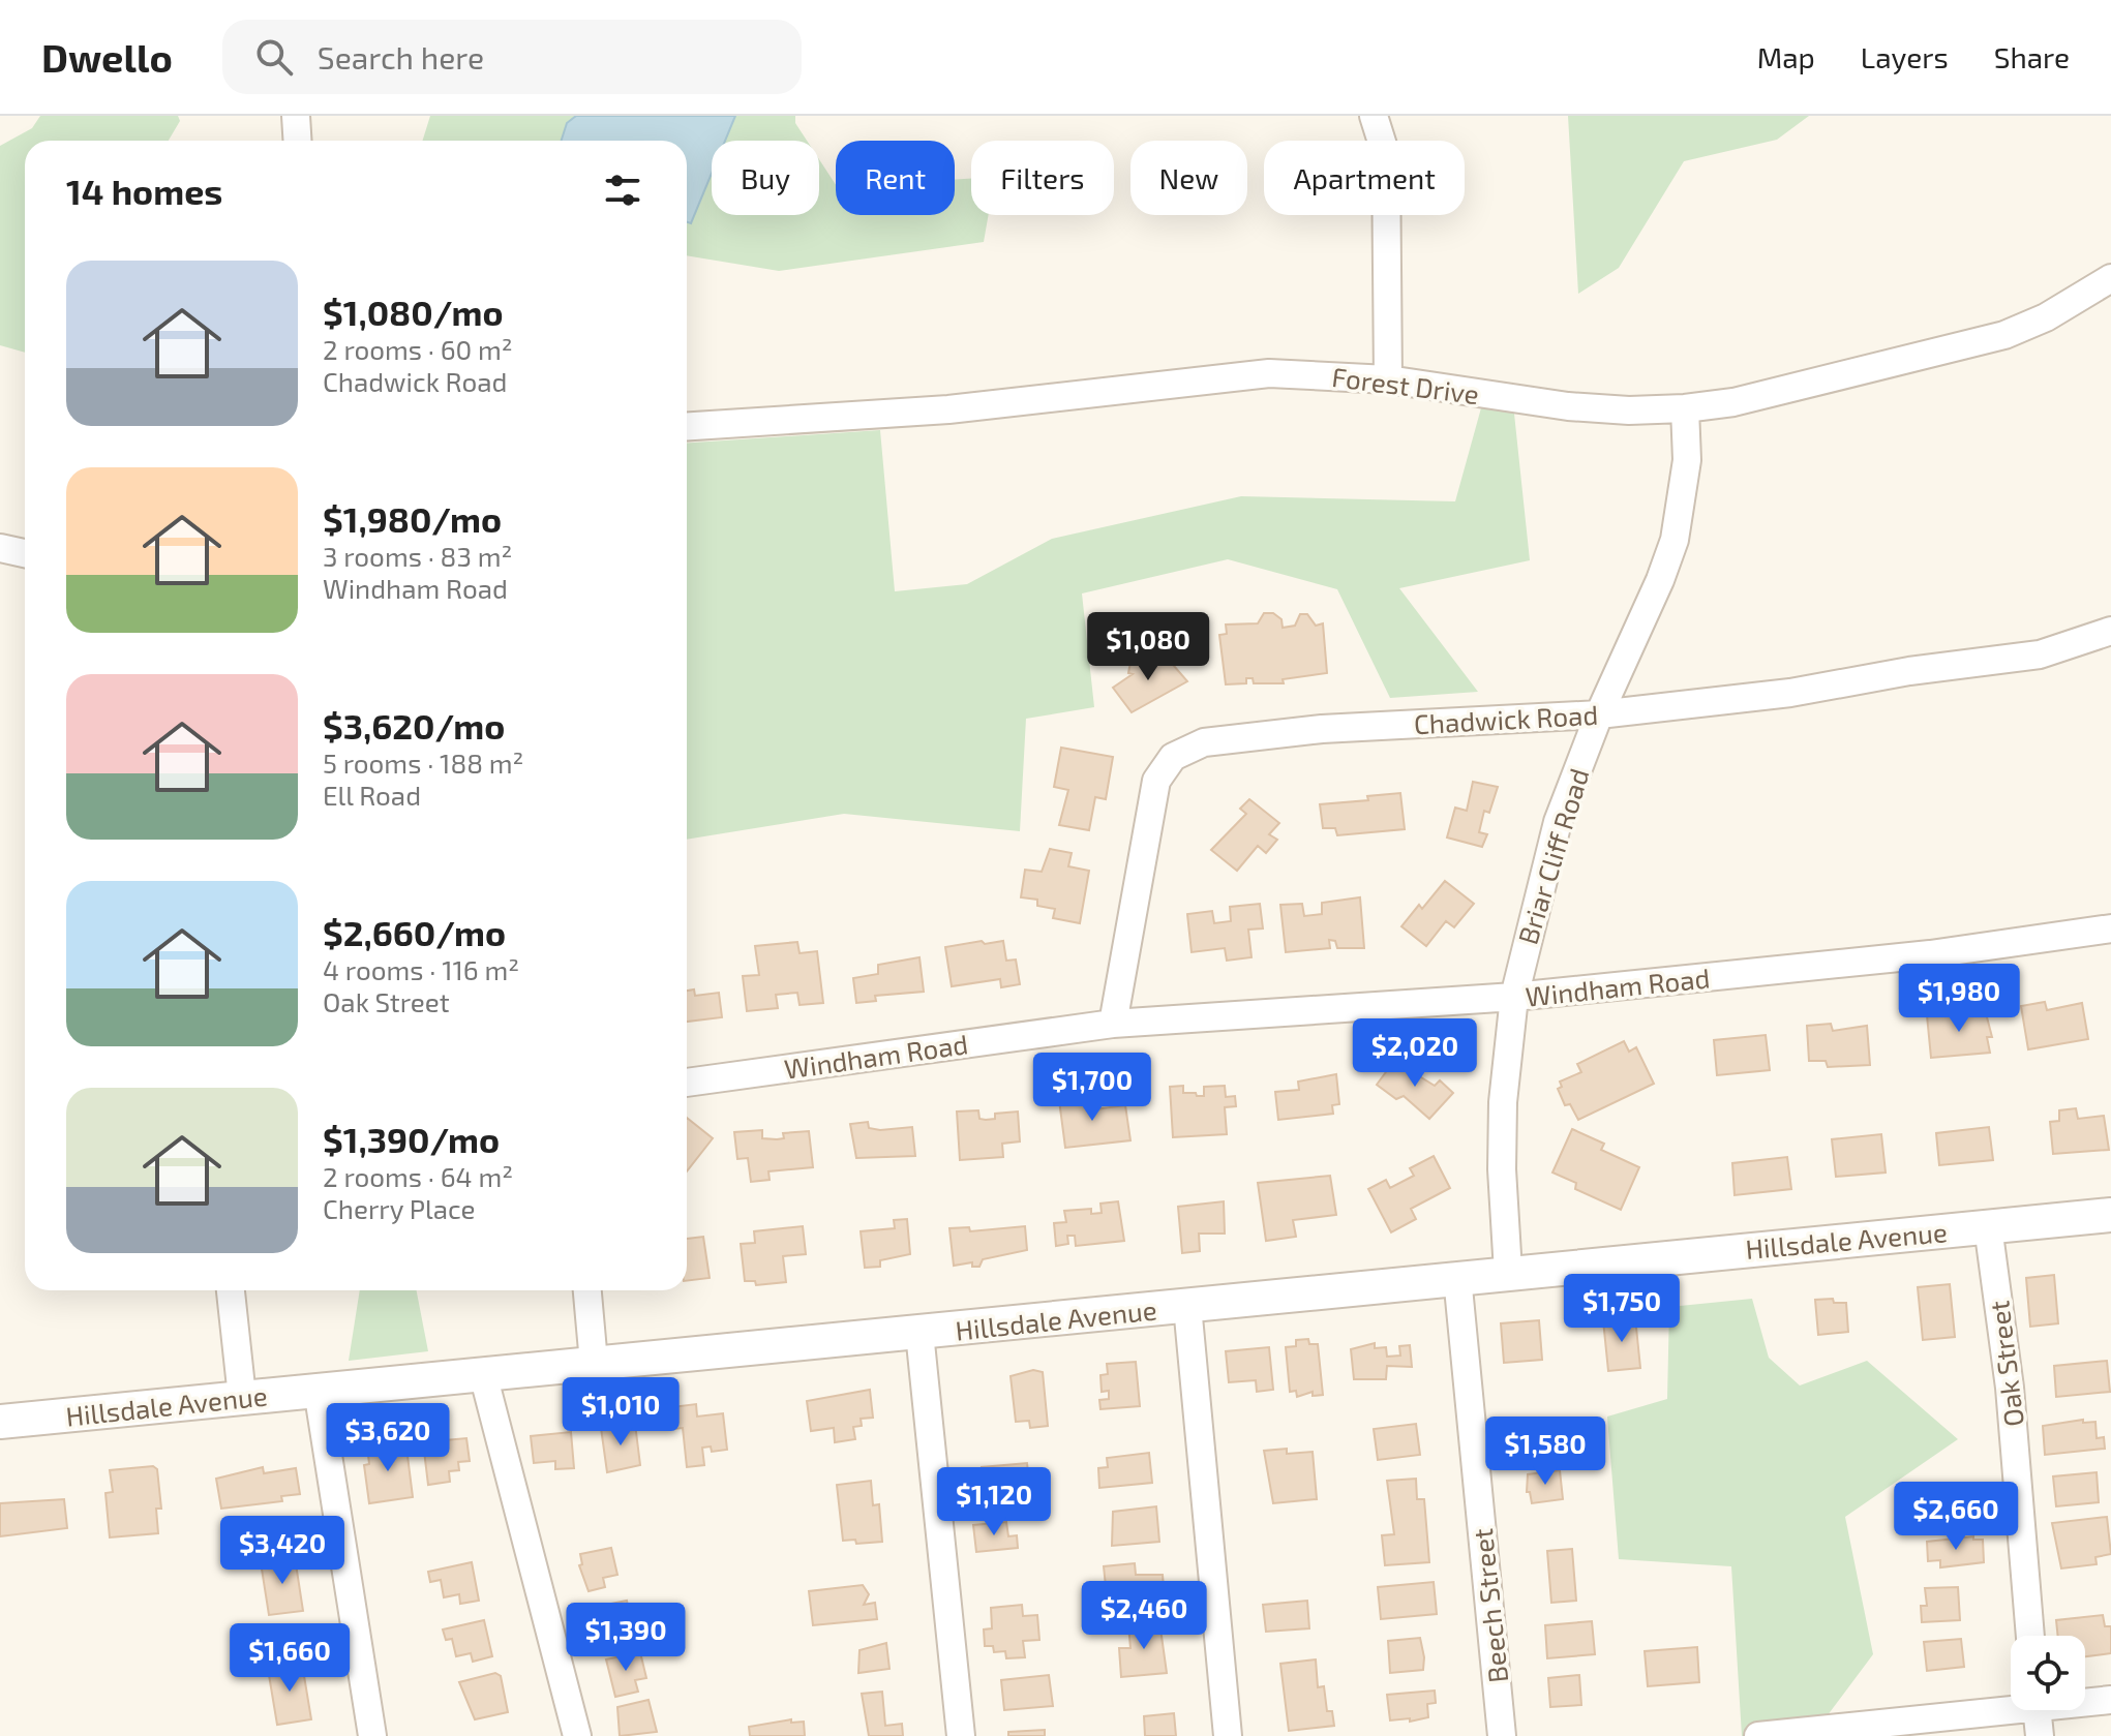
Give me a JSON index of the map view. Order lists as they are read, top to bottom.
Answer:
{
  "streets": {
    "street": [
      "Forest Drive",
      "Chadwick Road",
      "Briar Cliff Road",
      "Windham Road",
      "Hillsdale Avenue",
      "Oak Street",
      "Beech Street"
    ]
  },
  "crossings": [
    ["Forest Drive", "Briar Cliff Road"],
    ["Chadwick Road", "Briar Cliff Road"],
    ["Chadwick Road", "Windham Road"],
    ["Briar Cliff Road", "Windham Road"],
    ["Briar Cliff Road", "Hillsdale Avenue"],
    ["Hillsdale Avenue", "Oak Street"],
    ["Hillsdale Avenue", "Beech Street"]
  ],
  "page": {
    "header": "Dwello",
    "search": "Search here",
    "nav": ["Map", "Layers", "Share"],
    "chip": [
      "Buy",
      "Rent",
      "Filters",
      "New",
      "Apartment"
    ],
    "heading": "14 homes",
    "list": [
      {
        "name": "$1,080/mo",
        "note": "2 rooms · 60 m² · Chadwick Road"
      },
      {
        "name": "$1,980/mo",
        "note": "3 rooms · 83 m² · Windham Road"
      },
      {
        "name": "$3,620/mo",
        "note": "5 rooms · 188 m² · Ell Road"
      },
      {
        "name": "$2,660/mo",
        "note": "4 rooms · 116 m² · Oak Street"
      },
      {
        "name": "$1,390/mo",
        "note": "2 rooms · 64 m² · Cherry Place"
      }
    ],
    "price": [
      "$1,080",
      "$1,980",
      "$2,020",
      "$1,700",
      "$1,750",
      "$1,010",
      "$3,620",
      "$1,580",
      "$1,120",
      "$2,660",
      "$3,420",
      "$2,460",
      "$1,390",
      "$1,660"
    ]
  }
}
